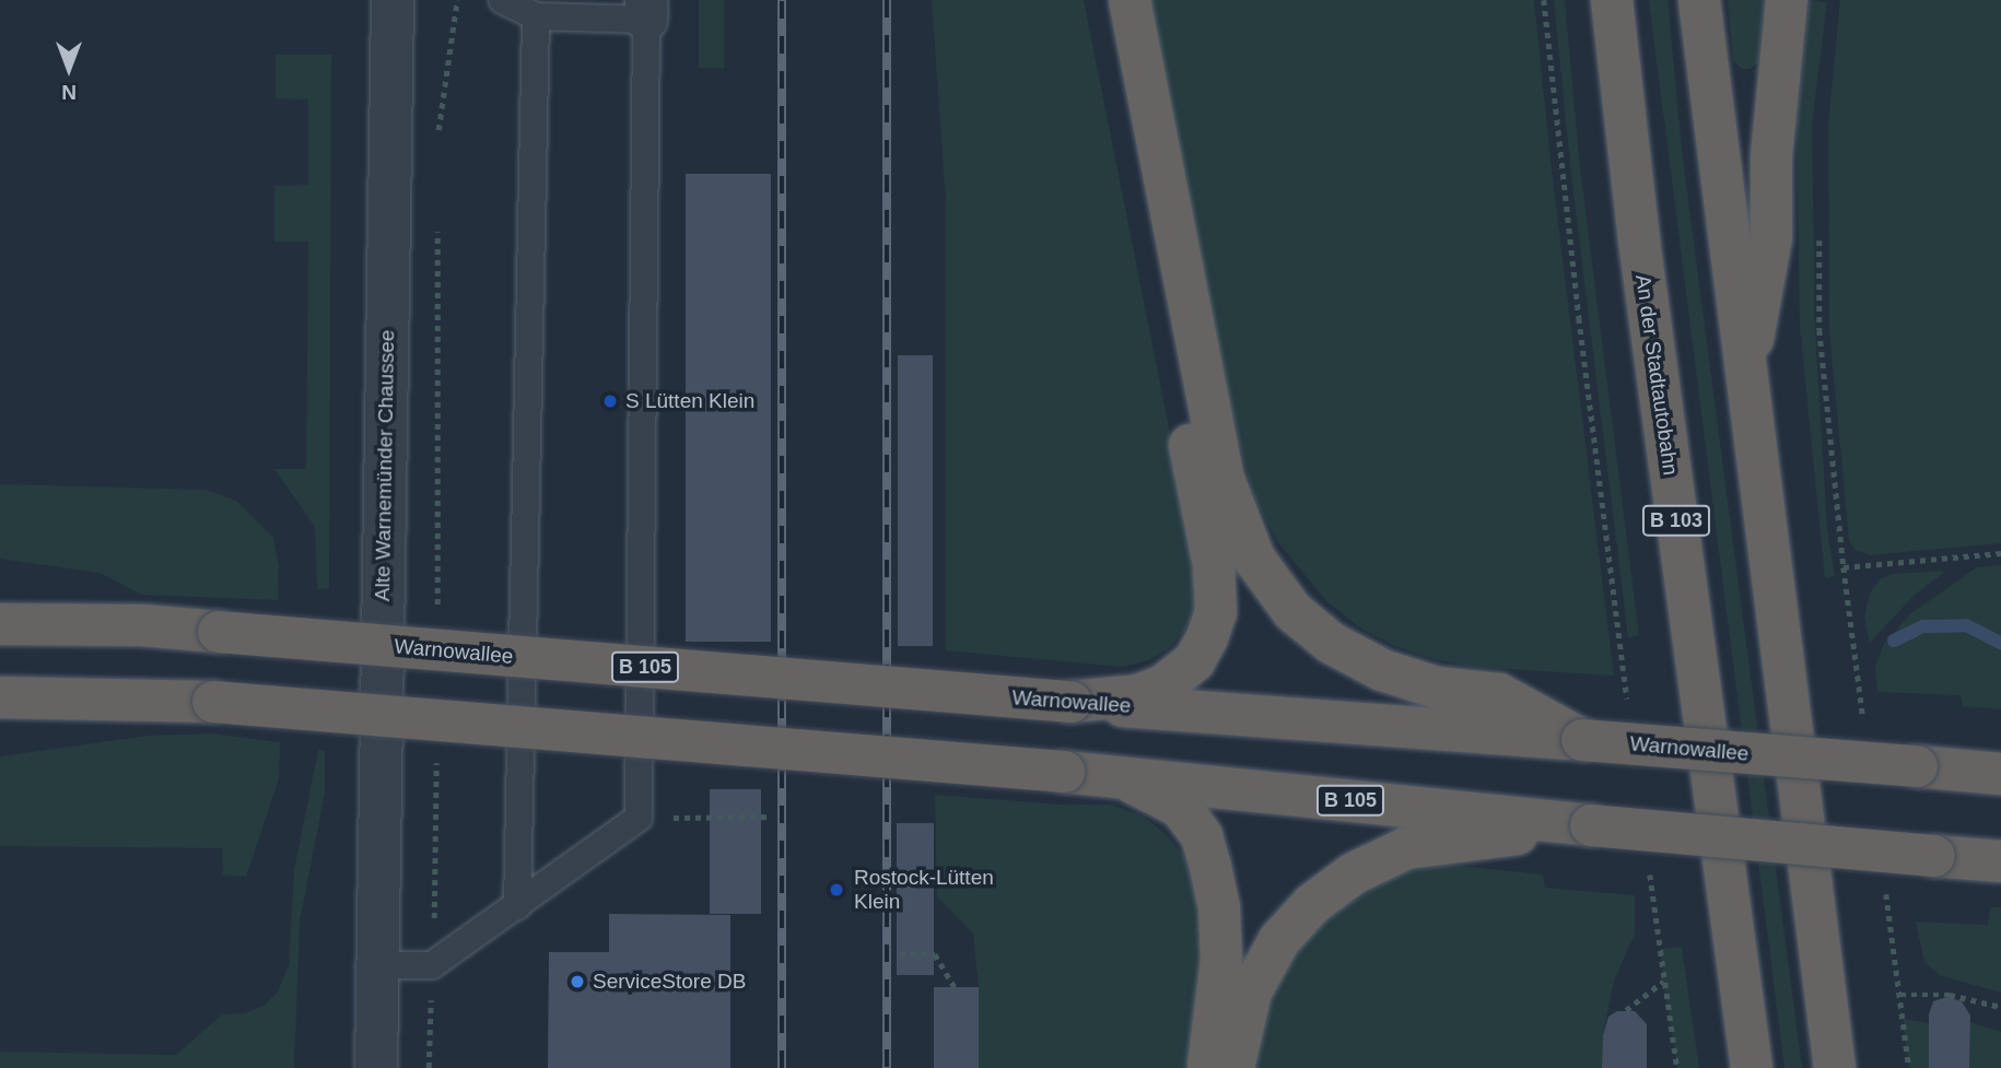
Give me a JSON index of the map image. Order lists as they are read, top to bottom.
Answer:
{
  "streets": {
    "highway": [
      "An der Stadtautobahn",
      "B 103",
      "Warnowallee",
      "B 105"
    ],
    "street": ["Alte Warnemünder Chaussee"]
  },
  "crossings": [
    ["Warnowallee", "B 105"]
  ],
  "places": ["S Lütten Klein", "Rostock-Lütten Klein", "ServiceStore DB"],
  "north": "bottom"
}
